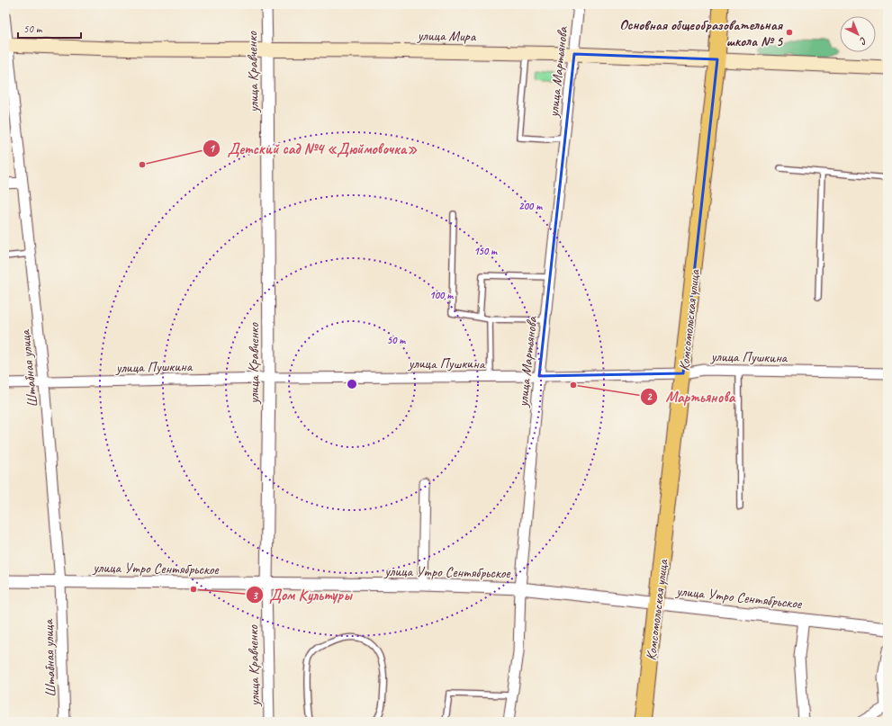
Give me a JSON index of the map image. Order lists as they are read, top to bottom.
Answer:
{
  "streets": {
    "main road": ["улица Мира", "Комсомольская улица"],
    "street": [
      "улица Кравченко",
      "улица Мартьянова",
      "улица Пушкина",
      "Штабная улица",
      "улица Утро Сентябрьское"
    ]
  },
  "crossings": [
    ["улица Мира", "улица Кравченко"],
    ["улица Мира", "улица Мартьянова"],
    ["улица Мира", "Комсомольская улица"],
    ["улица Мира", "Штабная улица"],
    ["улица Кравченко", "улица Пушкина"],
    ["улица Кравченко", "улица Утро Сентябрьское"],
    ["улица Мартьянова", "улица Пушкина"],
    ["улица Мартьянова", "улица Утро Сентябрьское"],
    ["Комсомольская улица", "улица Пушкина"],
    ["Комсомольская улица", "улица Утро Сентябрьское"],
    ["улица Пушкина", "Штабная улица"],
    ["Штабная улица", "улица Утро Сентябрьское"]
  ],
  "places": [
    "Основная общеобразовательная школа № 5",
    "Детский сад №4 «Дюймовочка»",
    "Мартьянова",
    "Дом Культуры"
  ],
  "scale_bar": "50 m",
  "north": "bottom right",
  "rings": [
    "200 m",
    "150 m",
    "100 m",
    "50 m"
  ]
}
